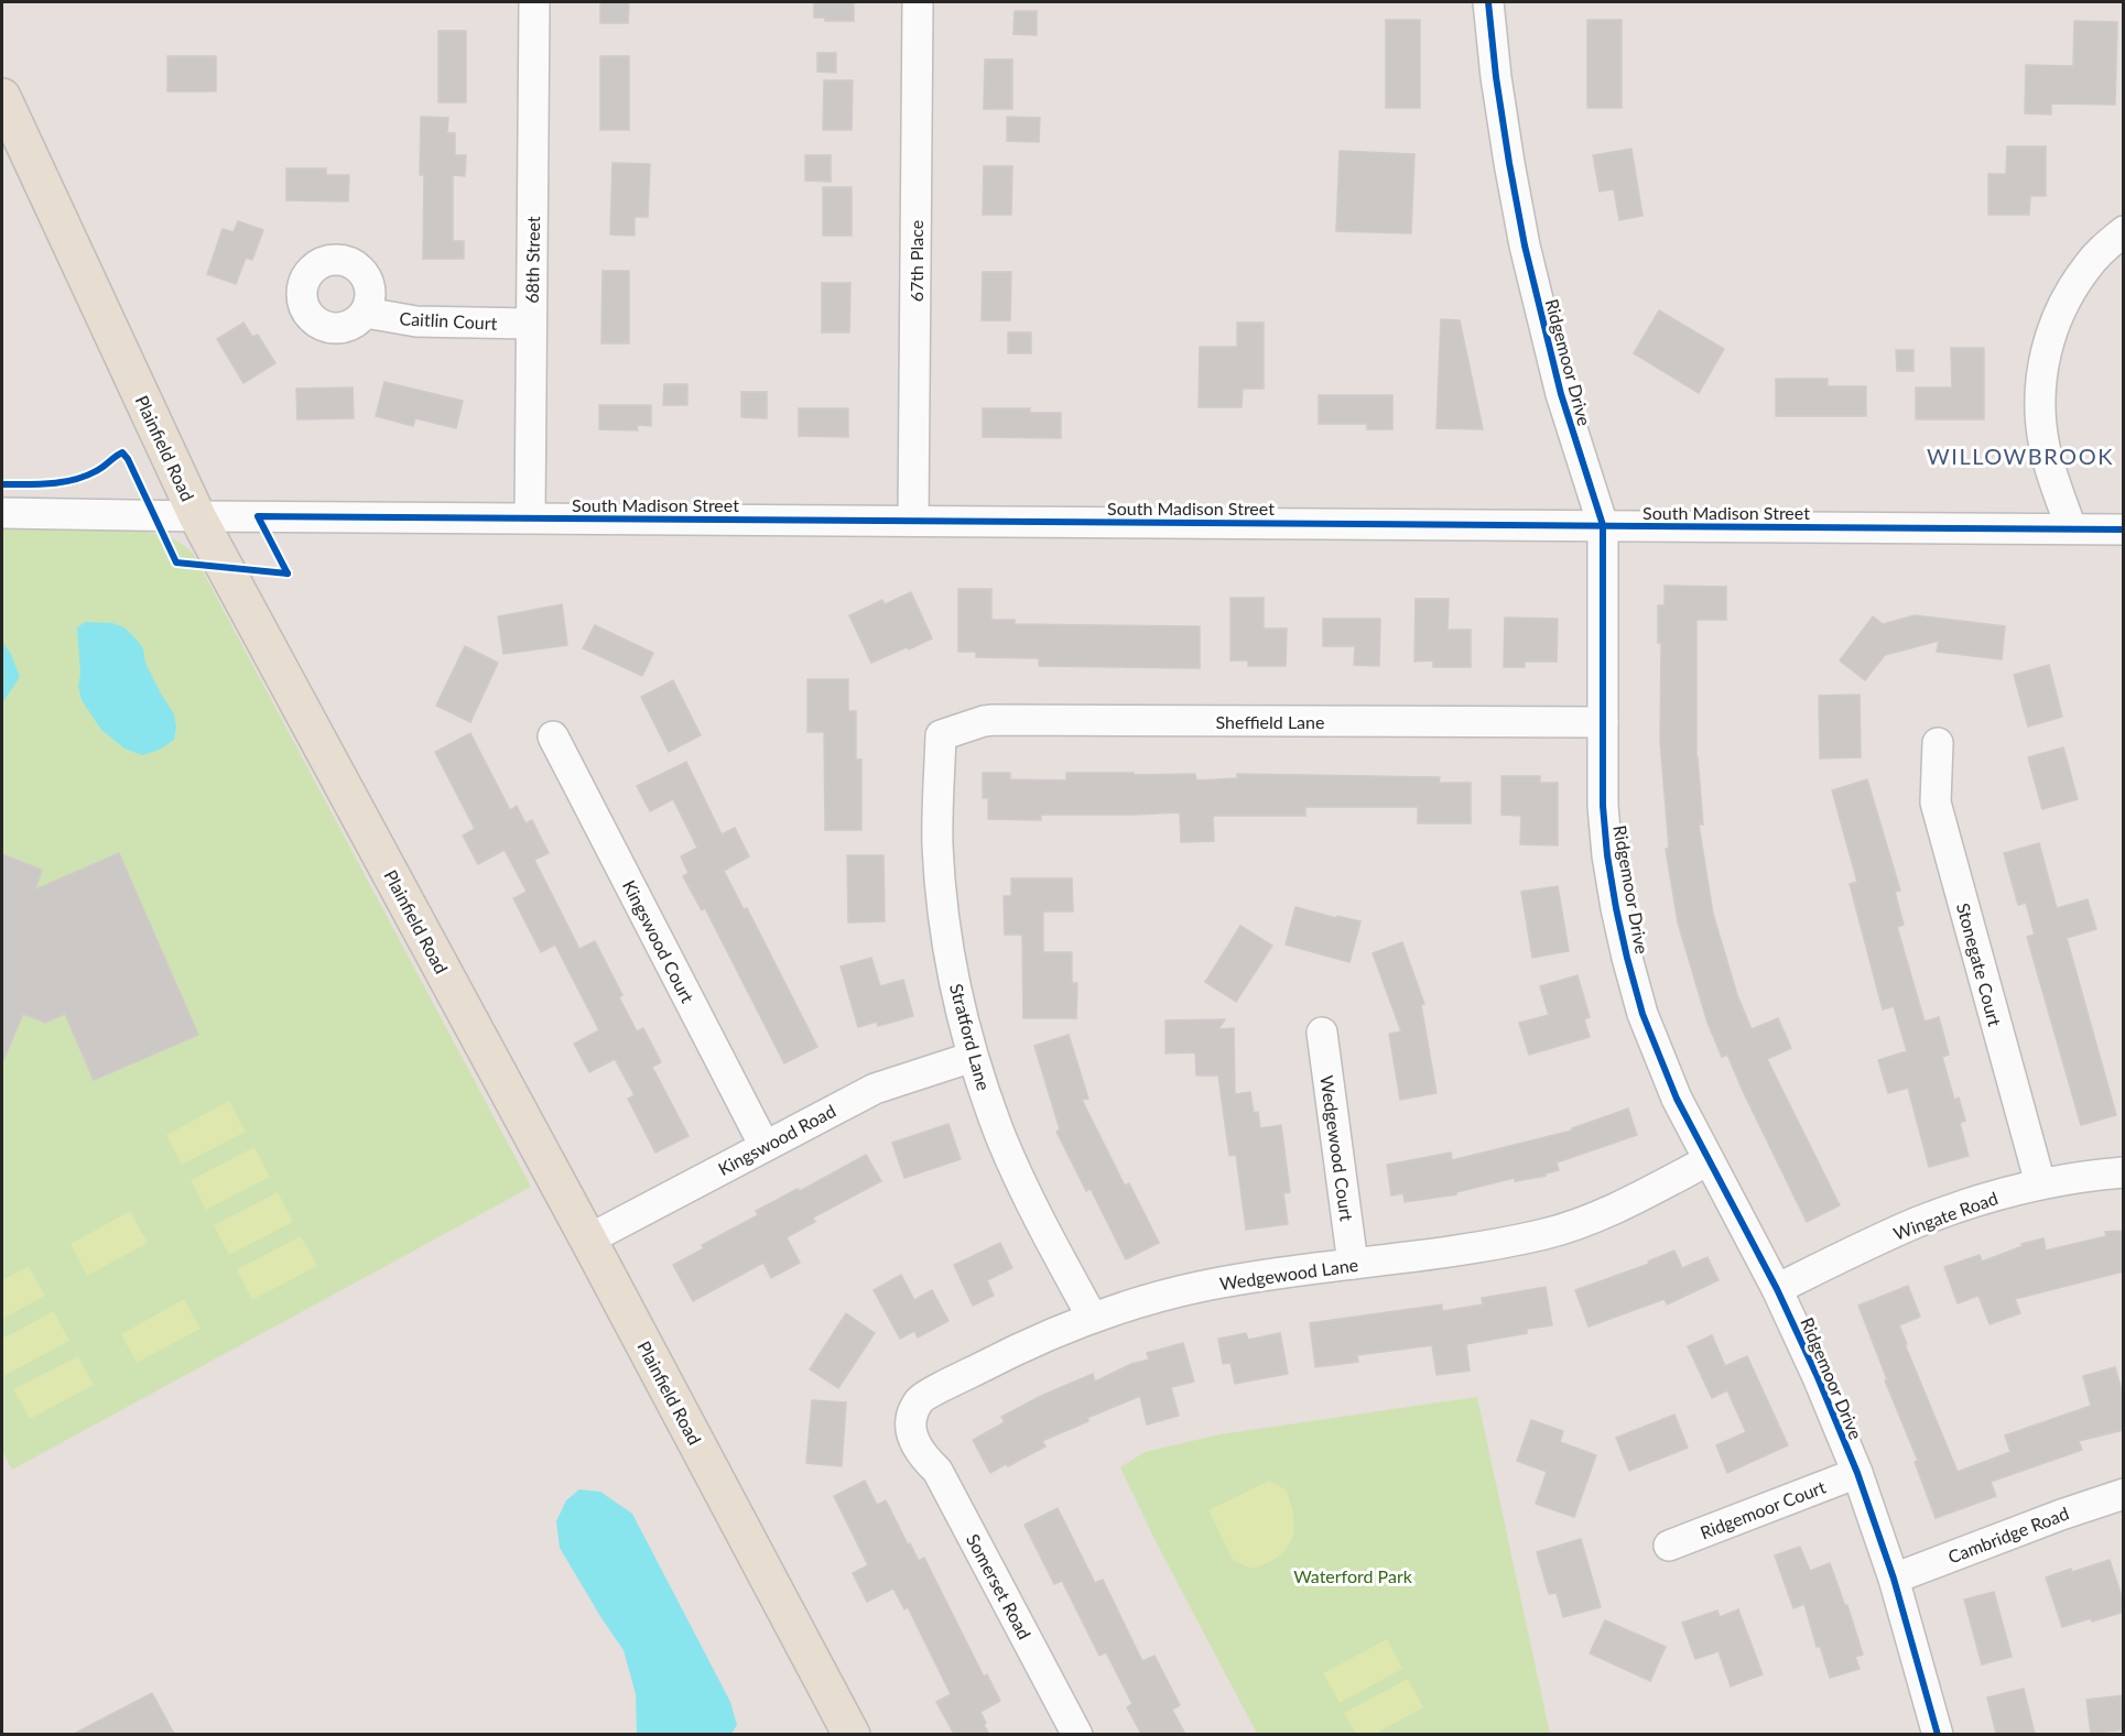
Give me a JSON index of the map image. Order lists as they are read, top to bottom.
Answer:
{
  "streets": {
    "main road": ["Plainfield Road"],
    "street": [
      "68th Street",
      "67th Place",
      "Caitlin Court",
      "Ridgemoor Drive",
      "South Madison Street",
      "Sheffield Lane",
      "Kingswood Court",
      "Stonegate Court",
      "Stratford Lane",
      "Kingswood Road",
      "Wedgewood Court",
      "Wingate Road",
      "Wedgewood Lane",
      "Ridgemoor Court",
      "Cambridge Road",
      "Somerset Road"
    ]
  },
  "crossings": [
    ["68th Street", "Caitlin Court"],
    ["68th Street", "South Madison Street"],
    ["67th Place", "South Madison Street"],
    ["Ridgemoor Drive", "South Madison Street"],
    ["Ridgemoor Drive", "Sheffield Lane"],
    ["Ridgemoor Drive", "Wingate Road"],
    ["Ridgemoor Drive", "Wedgewood Lane"],
    ["Ridgemoor Drive", "Ridgemoor Court"],
    ["Ridgemoor Drive", "Cambridge Road"],
    ["Plainfield Road", "South Madison Street"],
    ["Plainfield Road", "Kingswood Road"],
    ["Sheffield Lane", "Stratford Lane"],
    ["Kingswood Court", "Kingswood Road"],
    ["Stonegate Court", "Wingate Road"],
    ["Stratford Lane", "Kingswood Road"],
    ["Stratford Lane", "Wedgewood Lane"],
    ["Wedgewood Court", "Wedgewood Lane"],
    ["Wedgewood Lane", "Somerset Road"]
  ],
  "districts": ["WILLOWBROOK"],
  "parks": ["Waterford Park"]
}
